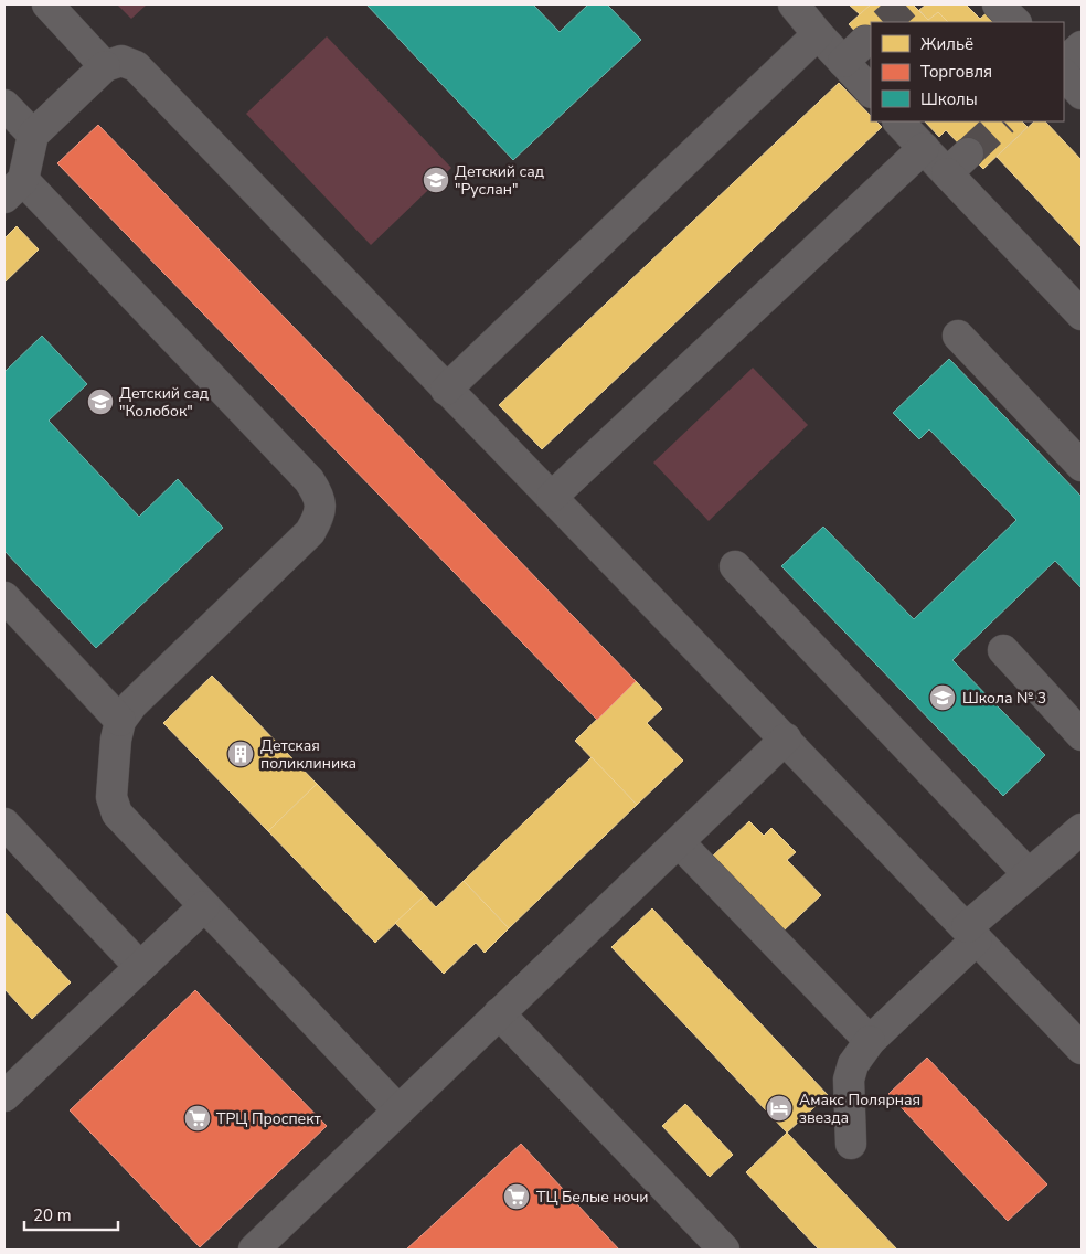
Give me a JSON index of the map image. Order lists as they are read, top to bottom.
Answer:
{
  "places": {
    "school or university": ["Детский сад \"Руслан\"", "Детский сад \"Колобок\"", "Школа № 3"],
    "building": ["Детская поликлиника"],
    "hotel": ["Амакс Полярная звезда"],
    "supermarket": ["ТРЦ Проспект", "ТЦ Белые ночи"]
  },
  "legend": ["Жильё", "Торговля", "Школы"],
  "scale_bar": "20 m"
}
